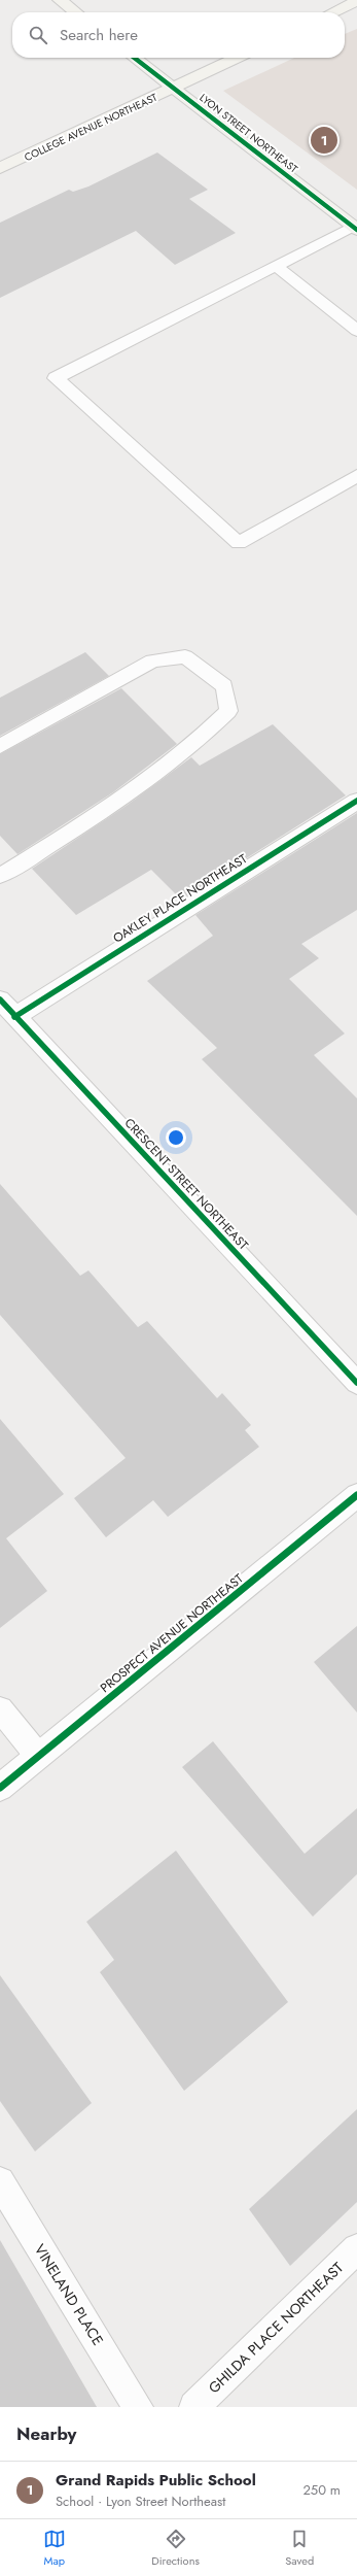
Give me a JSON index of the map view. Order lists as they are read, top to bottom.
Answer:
{
  "streets": {
    "street": [
      "COLLEGE AVENUE NORTHEAST",
      "LYON STREET NORTHEAST",
      "OAKLEY PLACE NORTHEAST",
      "CRESCENT STREET NORTHEAST",
      "PROSPECT AVENUE NORTHEAST",
      "VINELAND PLACE",
      "GHILDA PLACE NORTHEAST"
    ]
  },
  "crossings": [
    ["COLLEGE AVENUE NORTHEAST", "LYON STREET NORTHEAST"],
    ["OAKLEY PLACE NORTHEAST", "CRESCENT STREET NORTHEAST"]
  ],
  "page": {
    "search": "Search here",
    "pins": "1",
    "heading": "Nearby",
    "list": [
      {
        "mark": "1",
        "name": "Grand Rapids Public School",
        "note": "School · Lyon Street Northeast",
        "value": "250 m"
      }
    ],
    "nav": ["Map", "Directions", "Saved"]
  }
}
